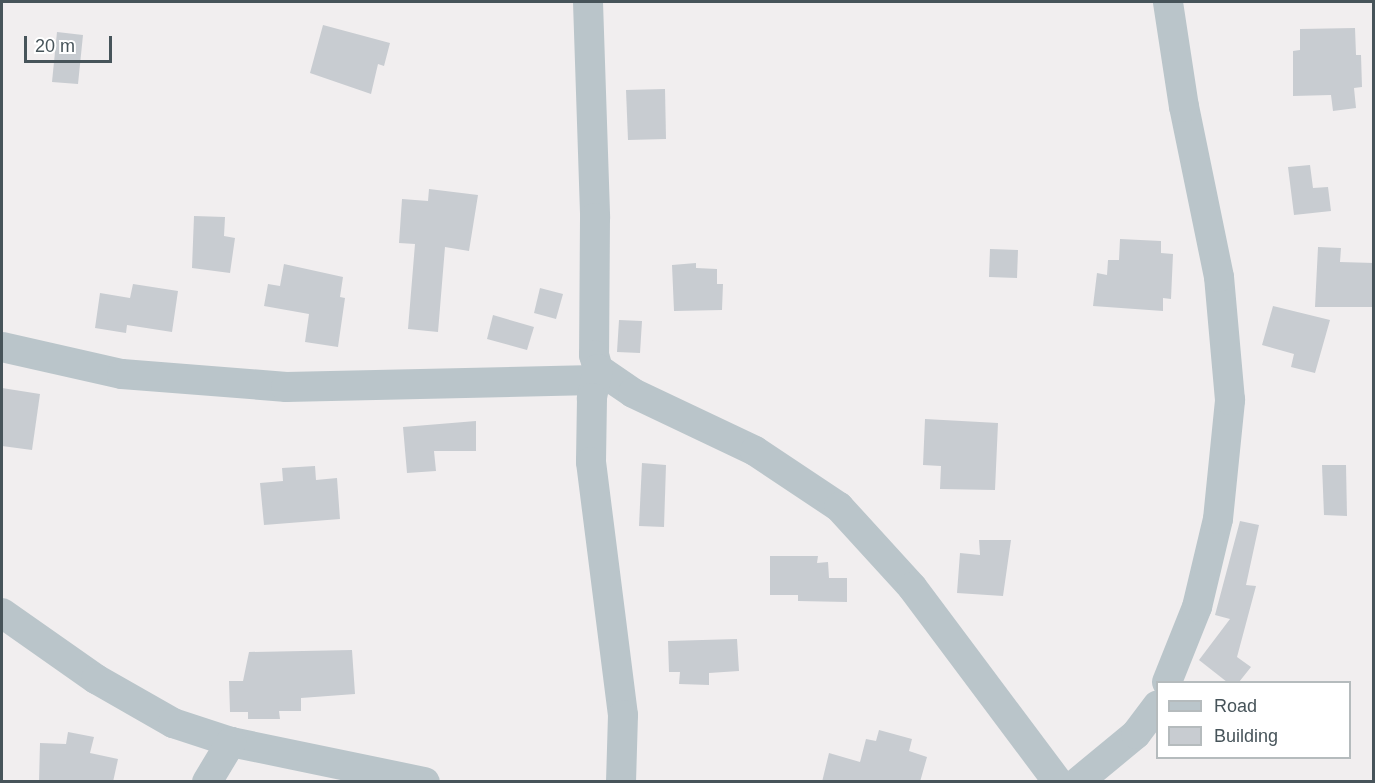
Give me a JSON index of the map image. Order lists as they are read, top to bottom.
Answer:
{
  "legend": ["Road", "Building"],
  "scale_bar": "20 m"
}
